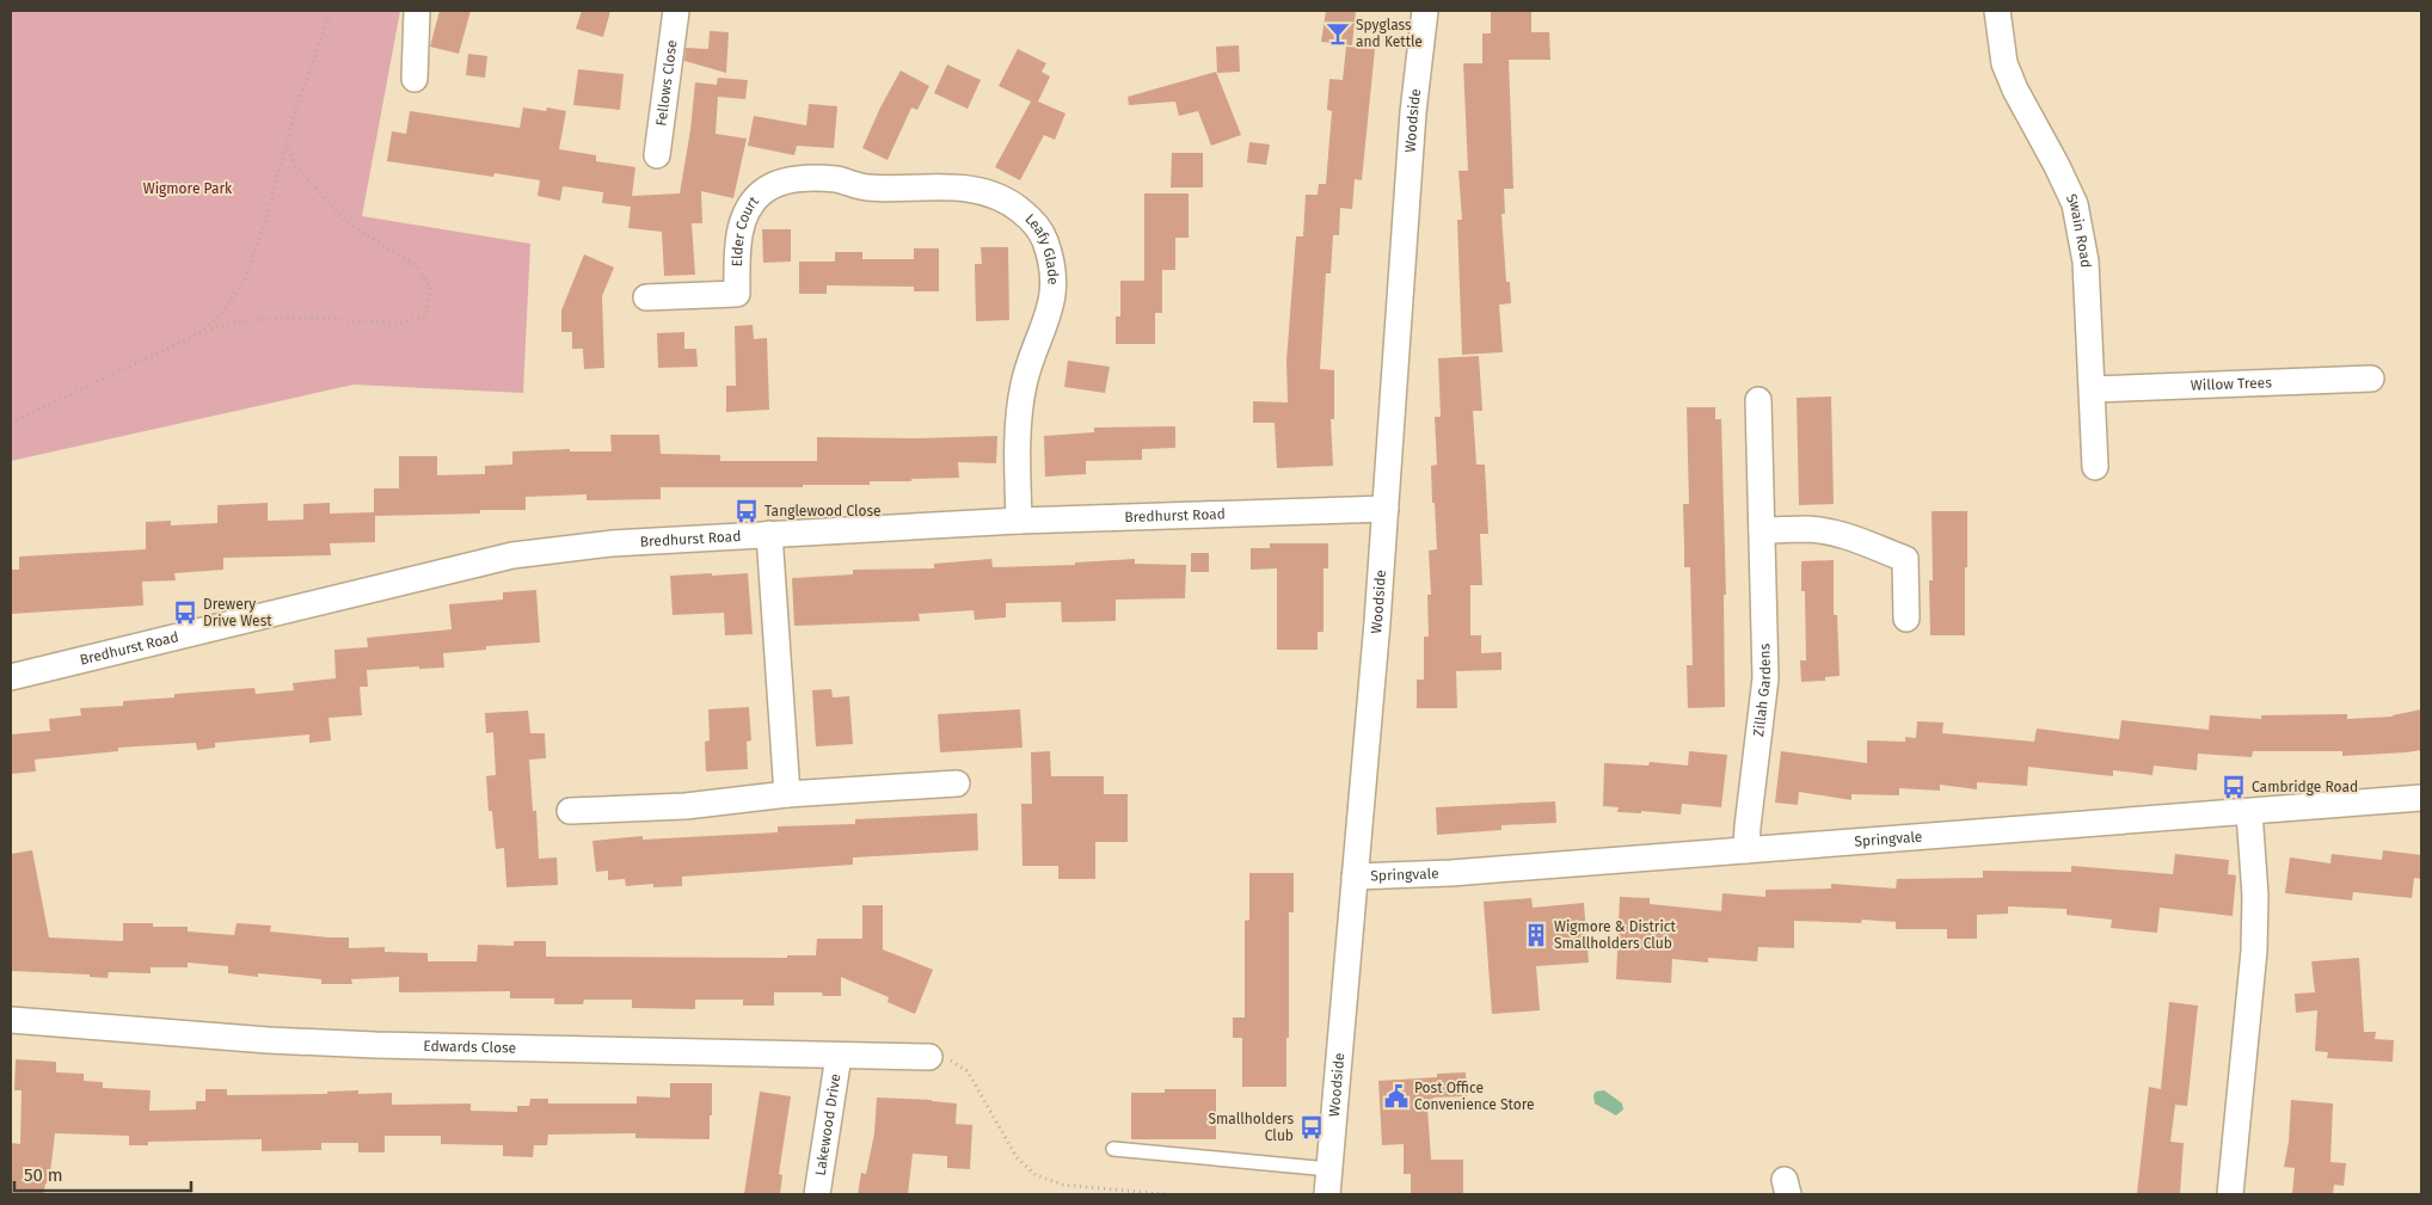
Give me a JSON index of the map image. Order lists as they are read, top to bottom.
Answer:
{
  "streets": {
    "street": [
      "Fellows Close",
      "Woodside",
      "Swain Road",
      "Elder Court",
      "Leafy Glade",
      "Willow Trees",
      "Bredhurst Road",
      "Zillah Gardens",
      "Springvale",
      "Edwards Close",
      "Lakewood Drive"
    ]
  },
  "crossings": [
    ["Woodside", "Bredhurst Road"],
    ["Woodside", "Springvale"],
    ["Swain Road", "Willow Trees"],
    ["Elder Court", "Leafy Glade"],
    ["Leafy Glade", "Bredhurst Road"],
    ["Zillah Gardens", "Springvale"],
    ["Edwards Close", "Lakewood Drive"]
  ],
  "parks": ["Wigmore Park"],
  "places": {
    "bar": ["Spyglass and Kettle"],
    "bus stop": [
      "Tanglewood Close",
      "Drewery Drive West",
      "Cambridge Road",
      "Smallholders Club"
    ],
    "building": ["Wigmore & District Smallholders Club"],
    "public building": ["Post Office Convenience Store"]
  },
  "scale_bar": "50 m"
}
